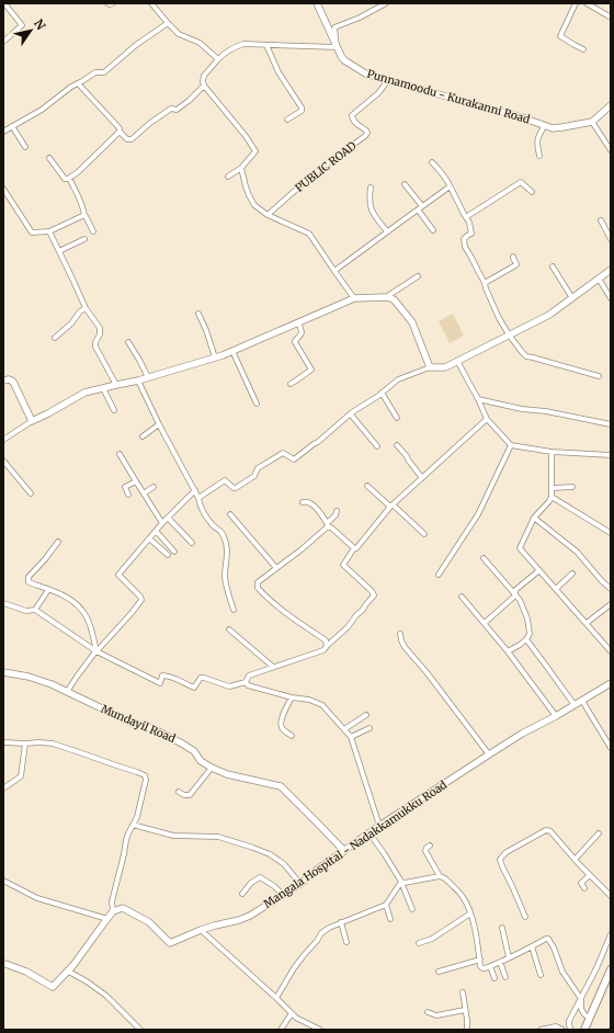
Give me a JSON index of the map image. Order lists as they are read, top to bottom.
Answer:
{
  "streets": {
    "main road": ["Punnamoodu - Kurakanni Road", "Mundayil Road", "Mangala Hospital - Nadakkamukku Road"],
    "street": ["PUBLIC ROAD"]
  },
  "crossings": [
    ["Punnamoodu - Kurakanni Road", "PUBLIC ROAD"],
    ["Mundayil Road", "Mangala Hospital - Nadakkamukku Road"]
  ],
  "north": "top right"
}
